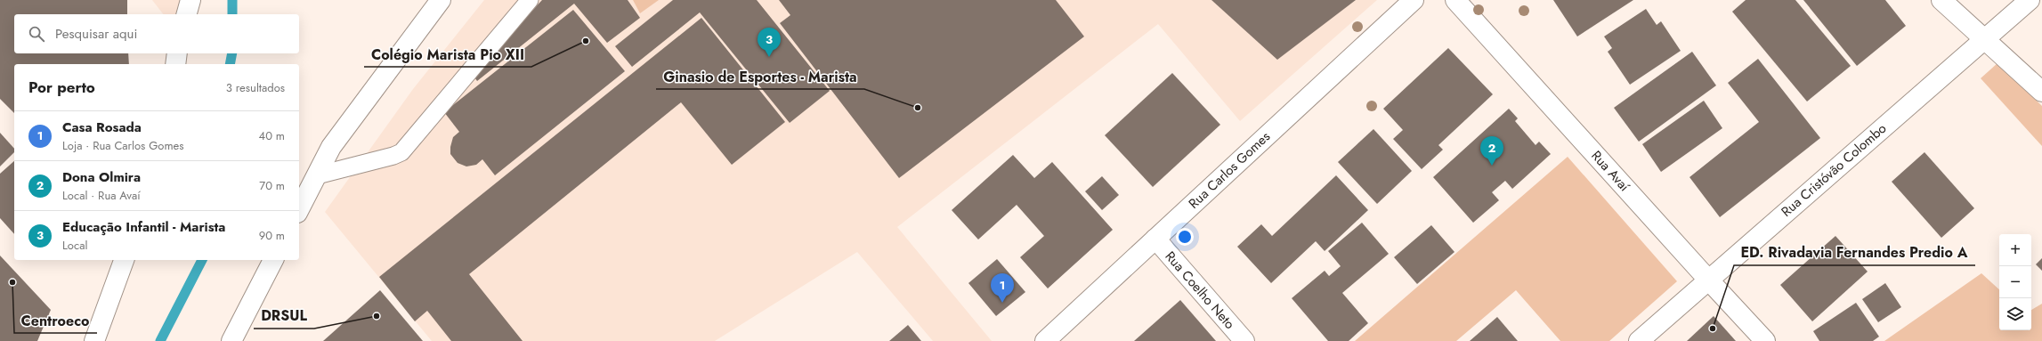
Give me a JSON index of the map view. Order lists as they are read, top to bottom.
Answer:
{
  "streets": {
    "street": [
      "Rua Carlos Gomes",
      "Rua Cristóvão Colombo",
      "Rua Avaí",
      "Rua Coelho Neto"
    ]
  },
  "crossings": [
    ["Rua Carlos Gomes", "Rua Coelho Neto"],
    ["Rua Cristóvão Colombo", "Rua Avaí"]
  ],
  "places": [
    "Colégio Marista Pio XII",
    "Ginasio de Esportes - Marista",
    "Centroeco",
    "DRSUL",
    "ED. Rivadavia Fernandes Predio A"
  ],
  "page": {
    "search": "Pesquisar aqui",
    "pins": ["3", "2", "1"],
    "heading": ["Por perto", "3 resultados"],
    "list": [
      {
        "mark": "1",
        "name": "Casa Rosada",
        "note": "Loja · Rua Carlos Gomes",
        "value": "40 m"
      },
      {
        "mark": "2",
        "name": "Dona Olmira",
        "note": "Local · Rua Avaí",
        "value": "70 m"
      },
      {
        "mark": "3",
        "name": "Educação Infantil - Marista",
        "note": "Local",
        "value": "90 m"
      }
    ],
    "map_buttons": ["+", "−"]
  }
}
